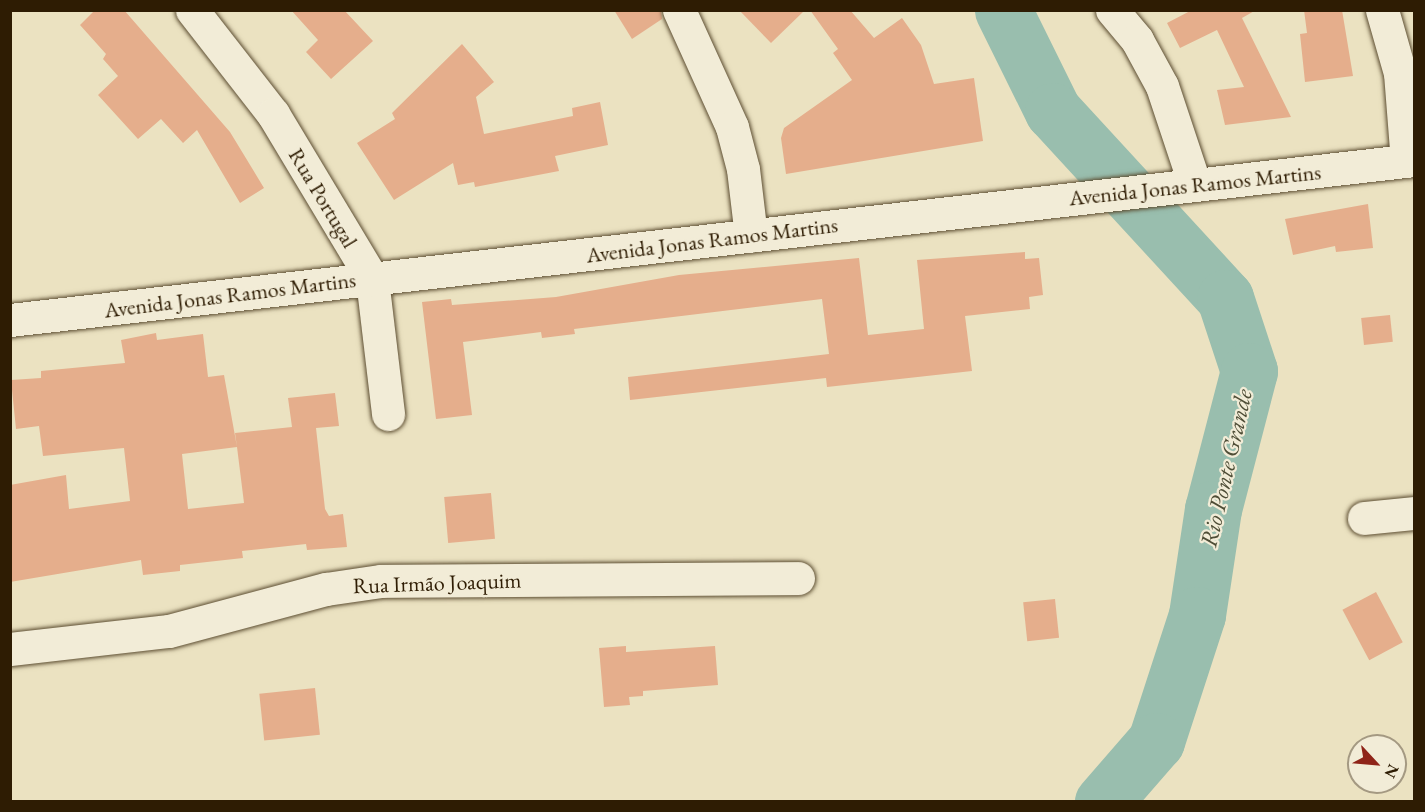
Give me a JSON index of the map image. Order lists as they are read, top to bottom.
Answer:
{
  "streets": {
    "street": ["Avenida Jonas Ramos Martins", "Rua Portugal", "Rua Irmão Joaquim"]
  },
  "crossings": [
    ["Avenida Jonas Ramos Martins", "Rua Portugal"]
  ],
  "water": ["Rio Ponte Grande"],
  "north": "bottom right"
}
